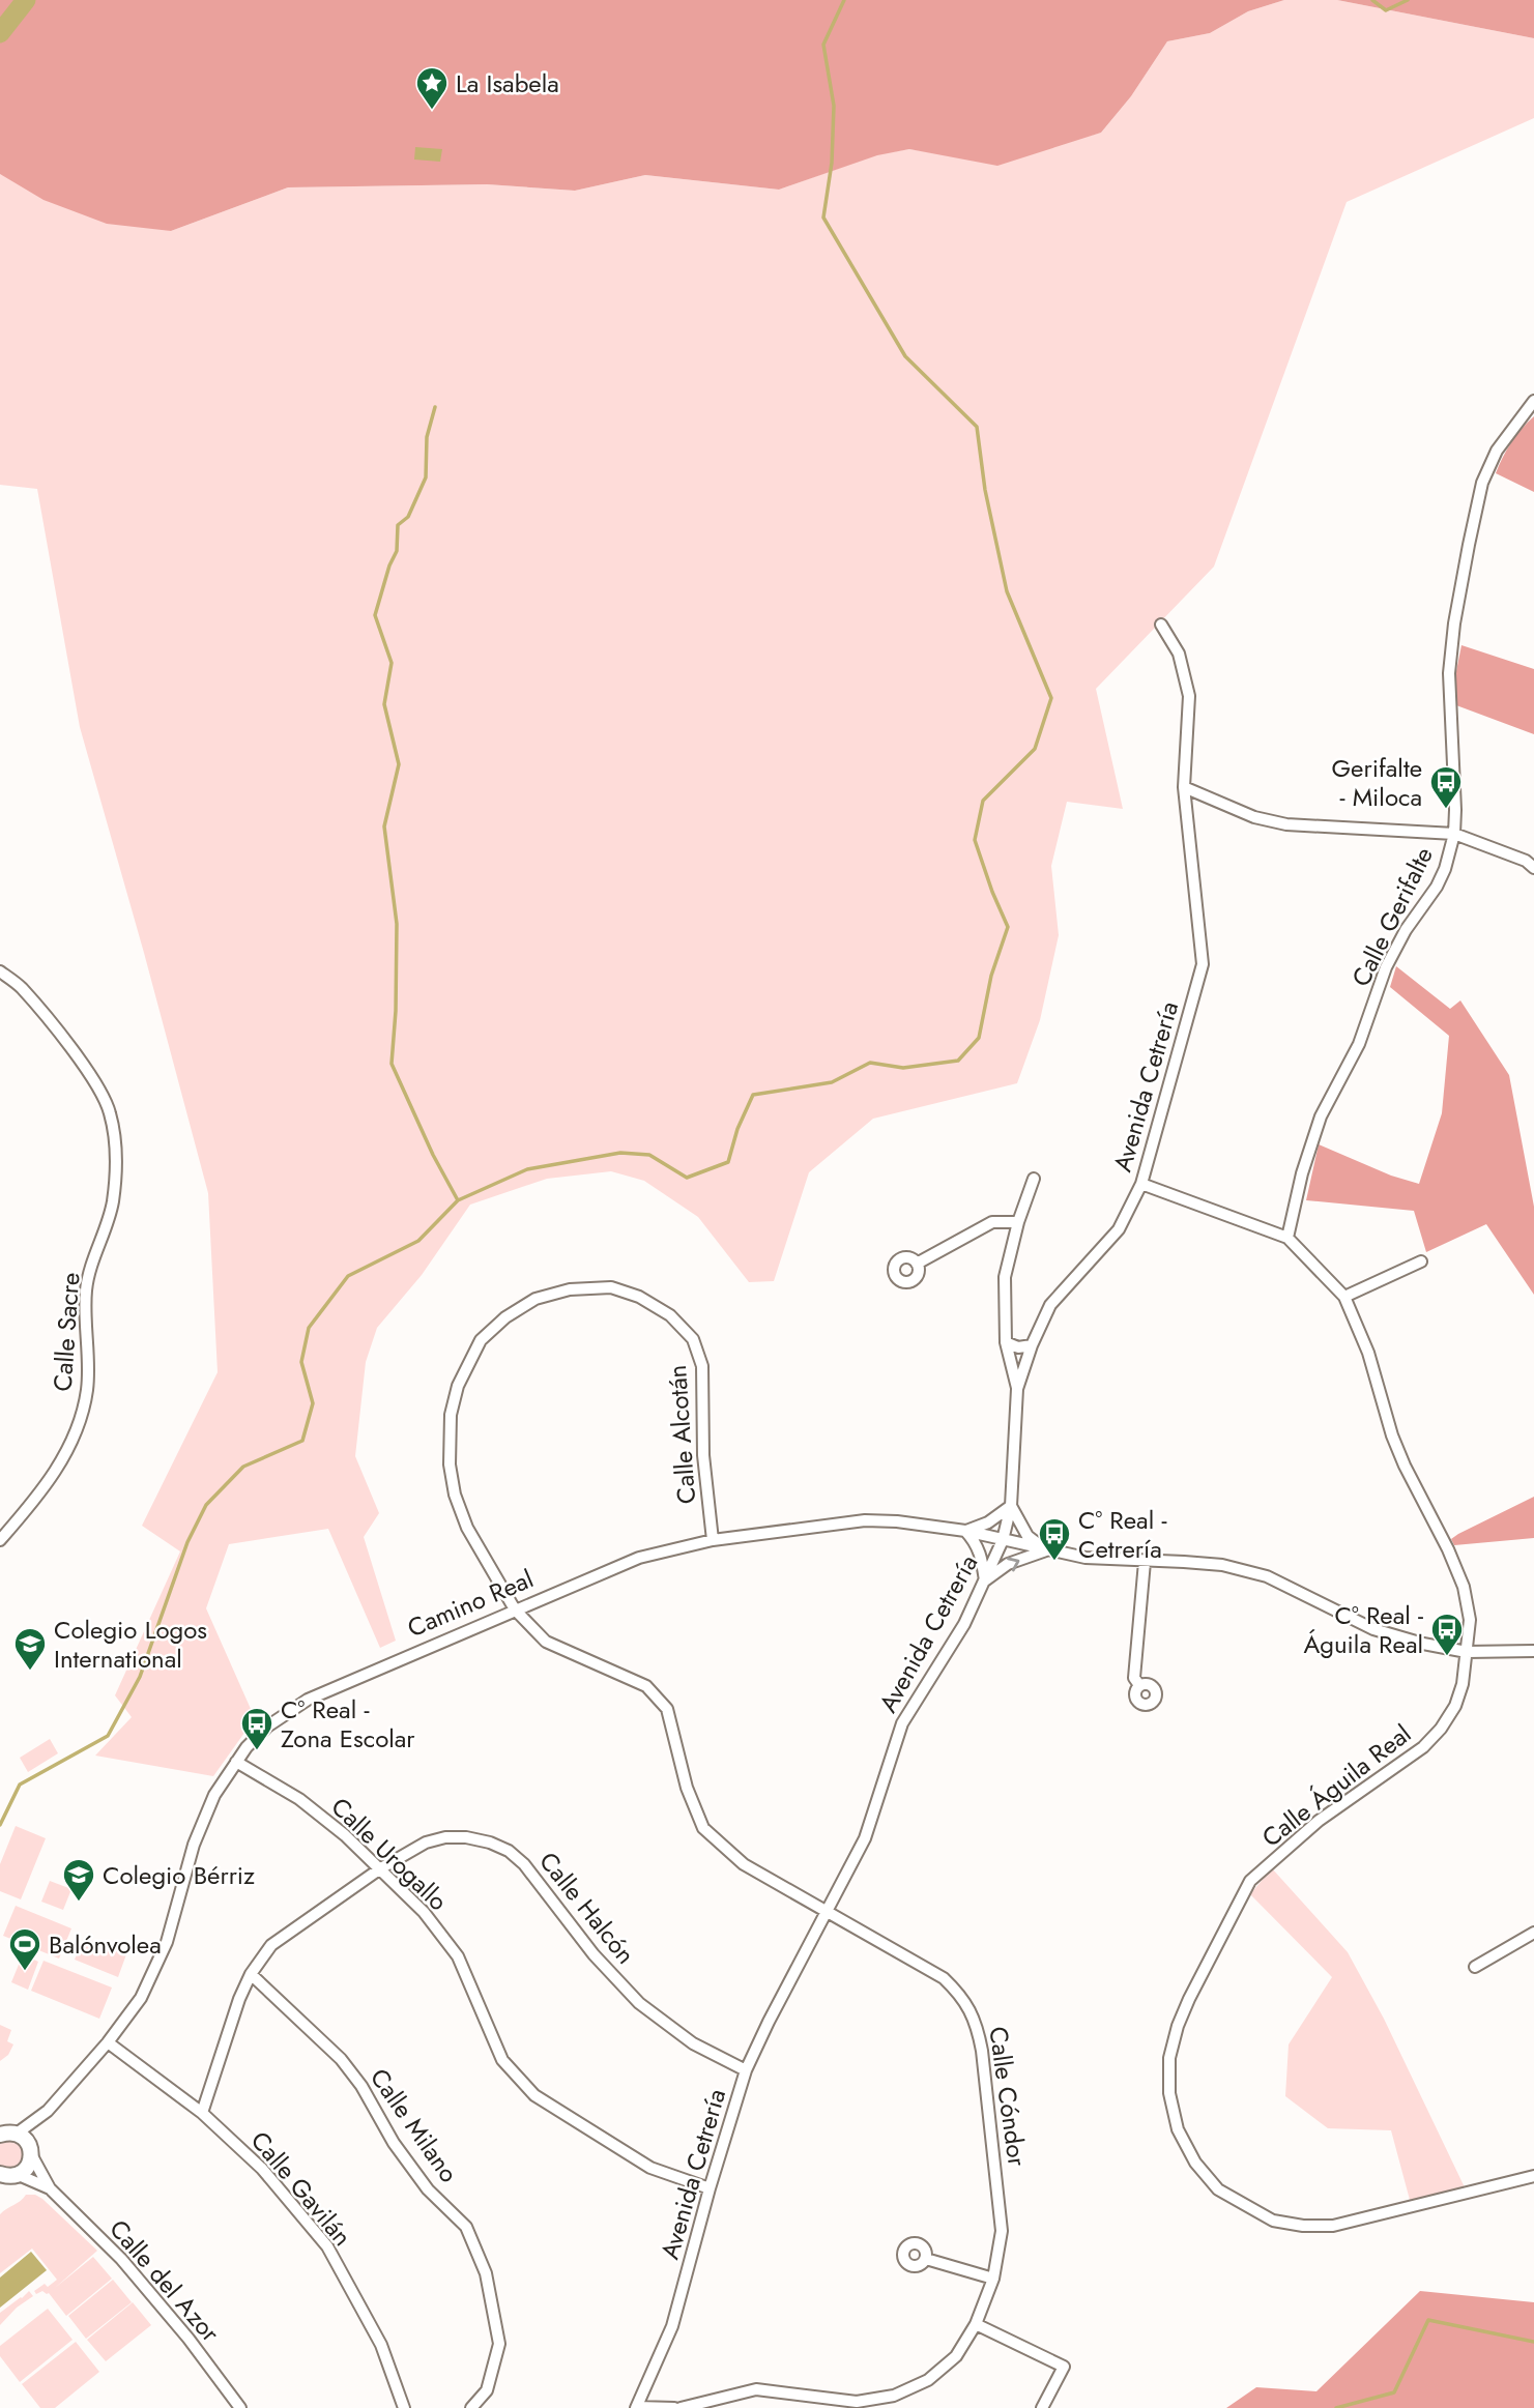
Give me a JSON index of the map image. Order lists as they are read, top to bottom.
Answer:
{
  "streets": {
    "street": [
      "Calle Gerifalte",
      "Avenida Cetrería",
      "Calle Sacre",
      "Calle Alcotán",
      "Camino Real",
      "Calle Águila Real",
      "Calle Urogallo",
      "Calle Halcón",
      "Calle Cóndor",
      "Calle Milano",
      "Calle Gavilán",
      "Calle del Azor"
    ]
  },
  "crossings": [
    ["Calle Gerifalte", "Calle Águila Real"],
    ["Avenida Cetrería", "Calle Alcotán"],
    ["Avenida Cetrería", "Camino Real"],
    ["Avenida Cetrería", "Calle Águila Real"],
    ["Avenida Cetrería", "Calle Urogallo"],
    ["Avenida Cetrería", "Calle Halcón"],
    ["Avenida Cetrería", "Calle Cóndor"],
    ["Calle Alcotán", "Camino Real"],
    ["Calle Alcotán", "Calle Cóndor"],
    ["Camino Real", "Calle Águila Real"],
    ["Camino Real", "Calle Urogallo"],
    ["Camino Real", "Calle Gavilán"],
    ["Camino Real", "Calle del Azor"],
    ["Calle Urogallo", "Calle Halcón"],
    ["Calle Halcón", "Calle Milano"],
    ["Calle Halcón", "Calle Gavilán"]
  ],
  "places": {
    "place": ["La Isabela"],
    "bus stop": [
      "Gerifalte - Miloca",
      "Cº Real - Cetrería",
      "Cº Real - Águila Real",
      "Cº Real - Zona Escolar"
    ],
    "school or university": ["Colegio Logos International", "Colegio Bérriz"],
    "sports": ["Balónvolea"]
  }
}
